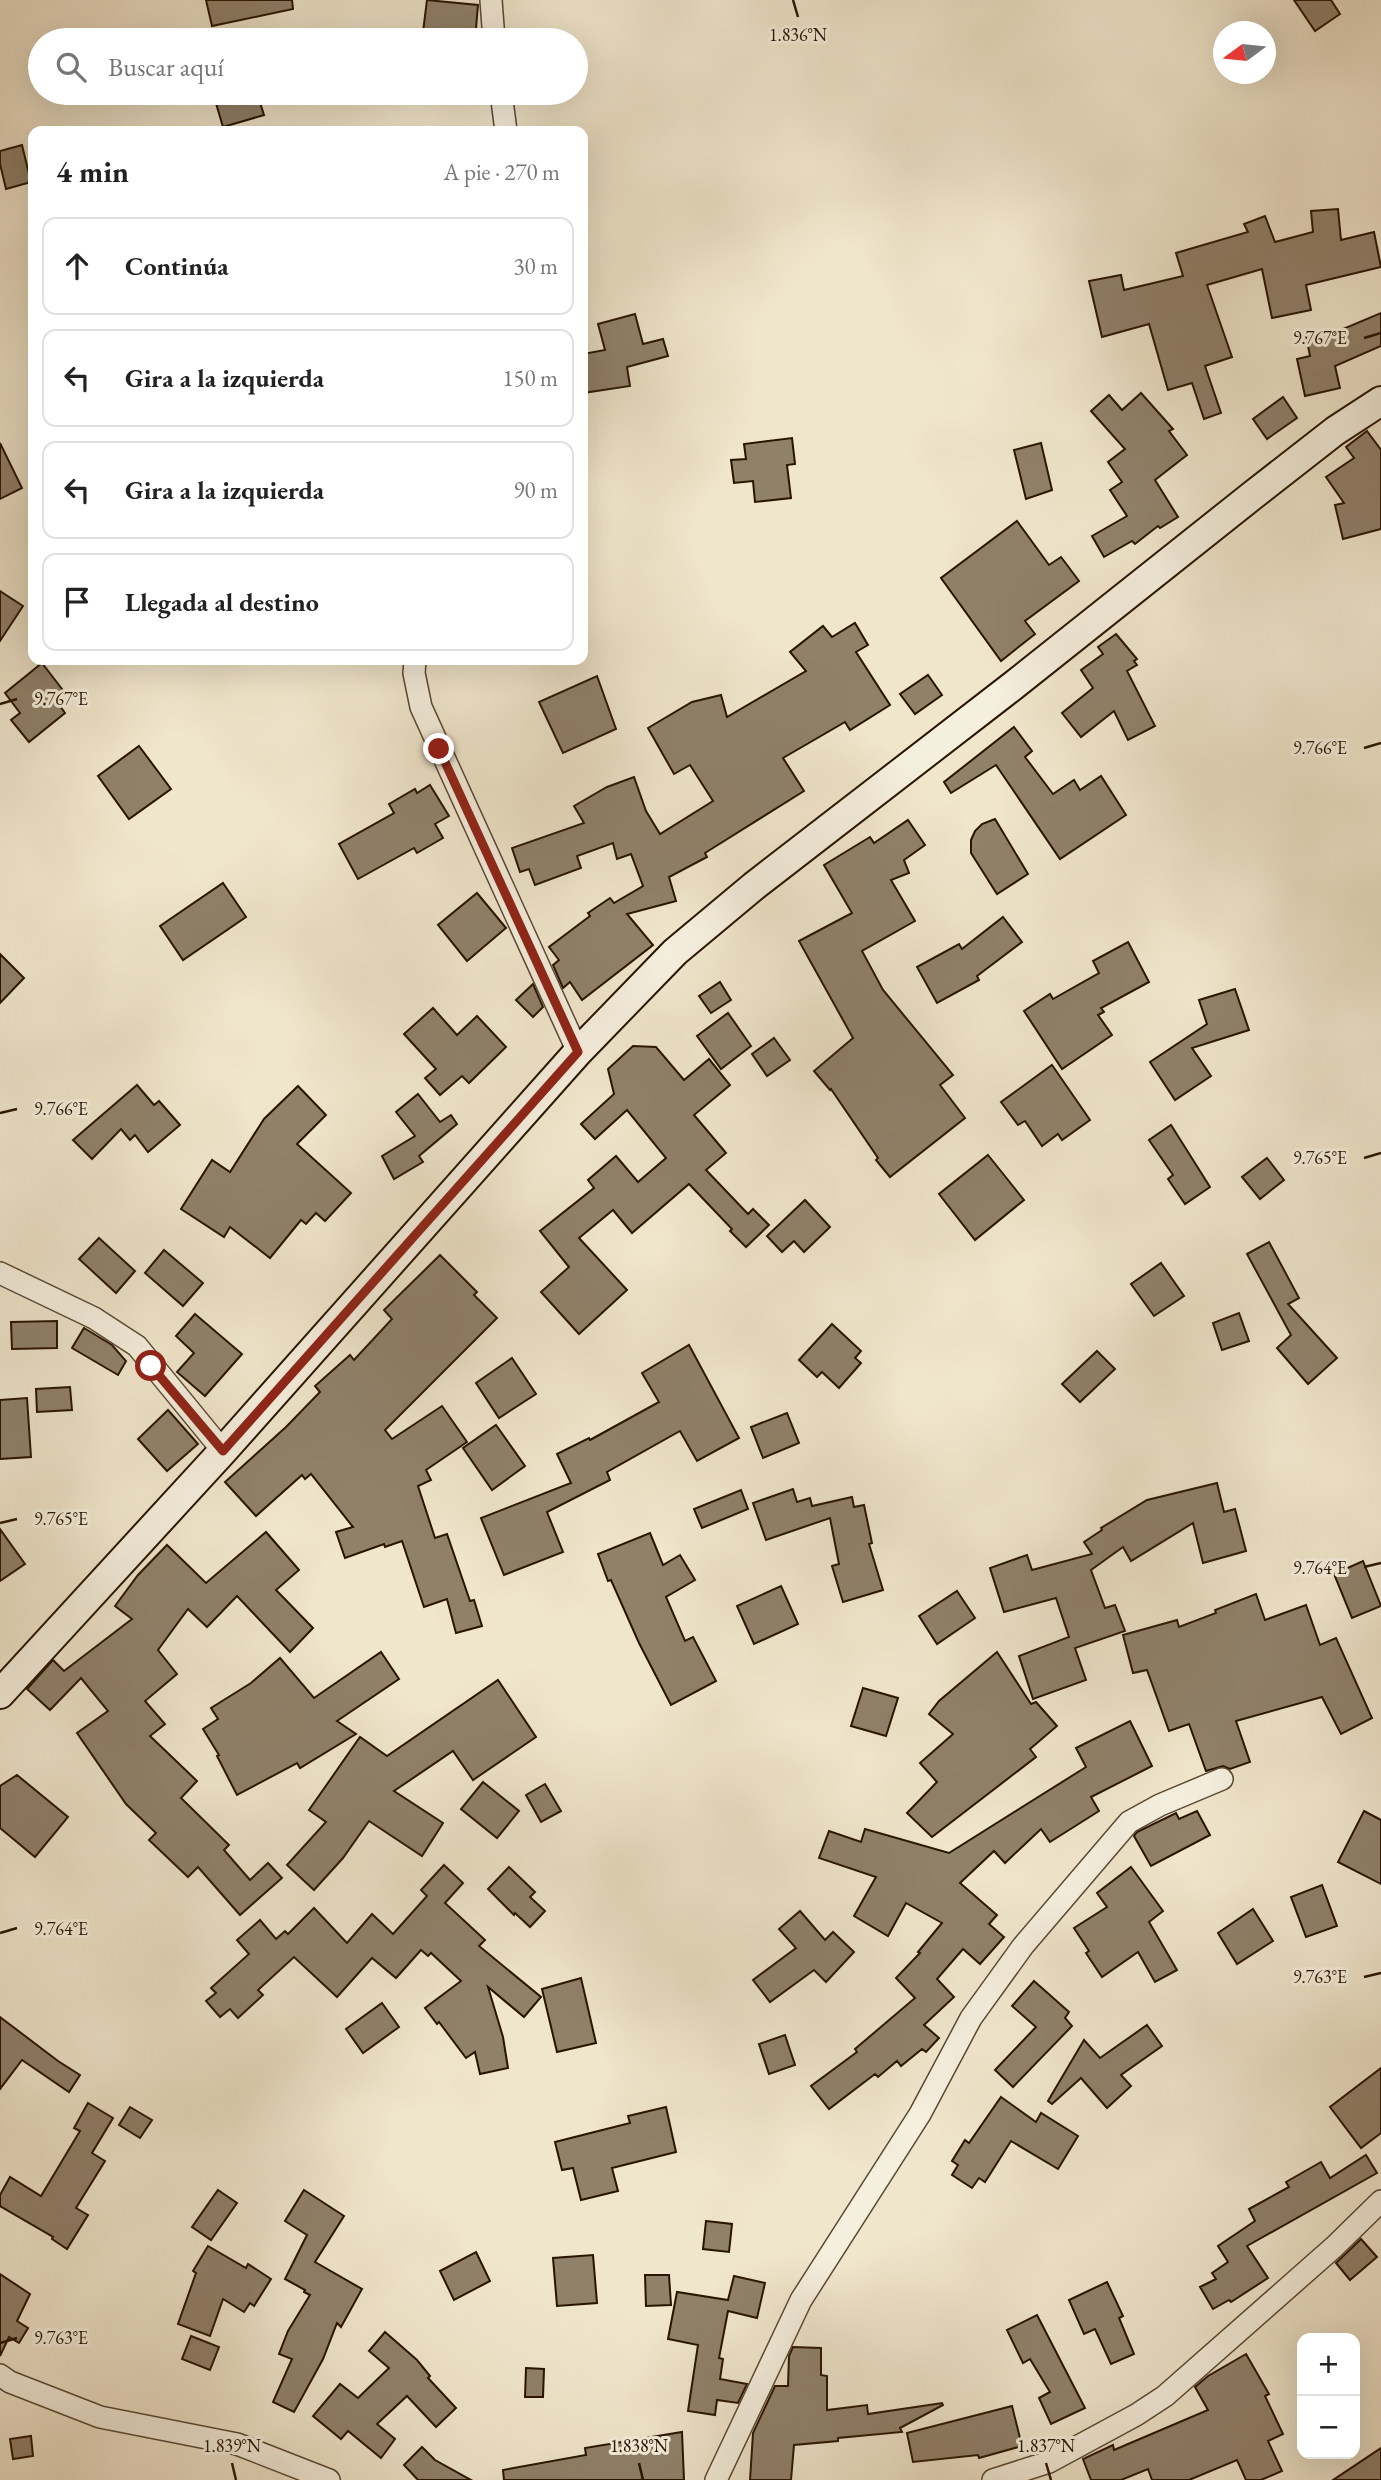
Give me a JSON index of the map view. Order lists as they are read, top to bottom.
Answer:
{
  "north": "left",
  "page": {
    "search": "Buscar aquí",
    "heading": ["4 min", "A pie · 270 m"],
    "list": [
      ["Continúa", "30 m"],
      ["Gira a la izquierda", "150 m"],
      ["Gira a la izquierda", "90 m"],
      "Llegada al destino"
    ],
    "map_buttons": ["+", "−"]
  },
  "coordinates": [
    "1.836°N",
    "9.767°E",
    "9.766°E",
    "9.765°E",
    "9.764°E",
    "9.763°E",
    "1.839°N",
    "1.838°N",
    "1.837°N"
  ]
}
